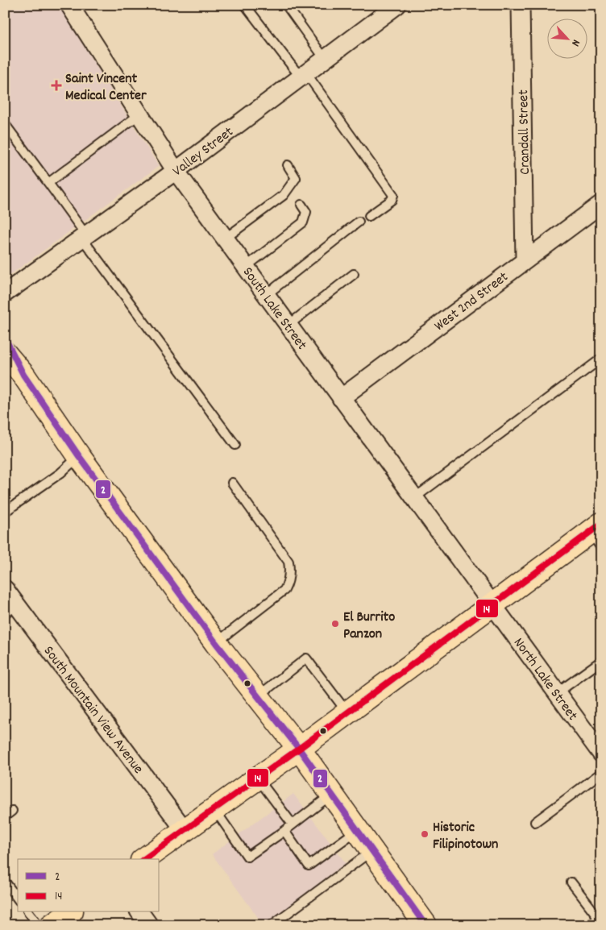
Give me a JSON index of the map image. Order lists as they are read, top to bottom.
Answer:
{
  "streets": {
    "street": [
      "Crandall Street",
      "Valley Street",
      "West 2nd Street",
      "South Lake Street",
      "North Lake Street",
      "South Mountain View Avenue"
    ]
  },
  "crossings": [
    ["Crandall Street", "West 2nd Street"],
    ["Valley Street", "South Lake Street"],
    ["West 2nd Street", "South Lake Street"],
    ["South Lake Street", "North Lake Street"]
  ],
  "places": {
    "health": ["Saint Vincent Medical Center"],
    "other": ["El Burrito Panzon", "Historic Filipinotown"]
  },
  "lines": ["transit line 2", "transit line 14"],
  "legend": ["2", "14"],
  "north": "bottom right"
}
